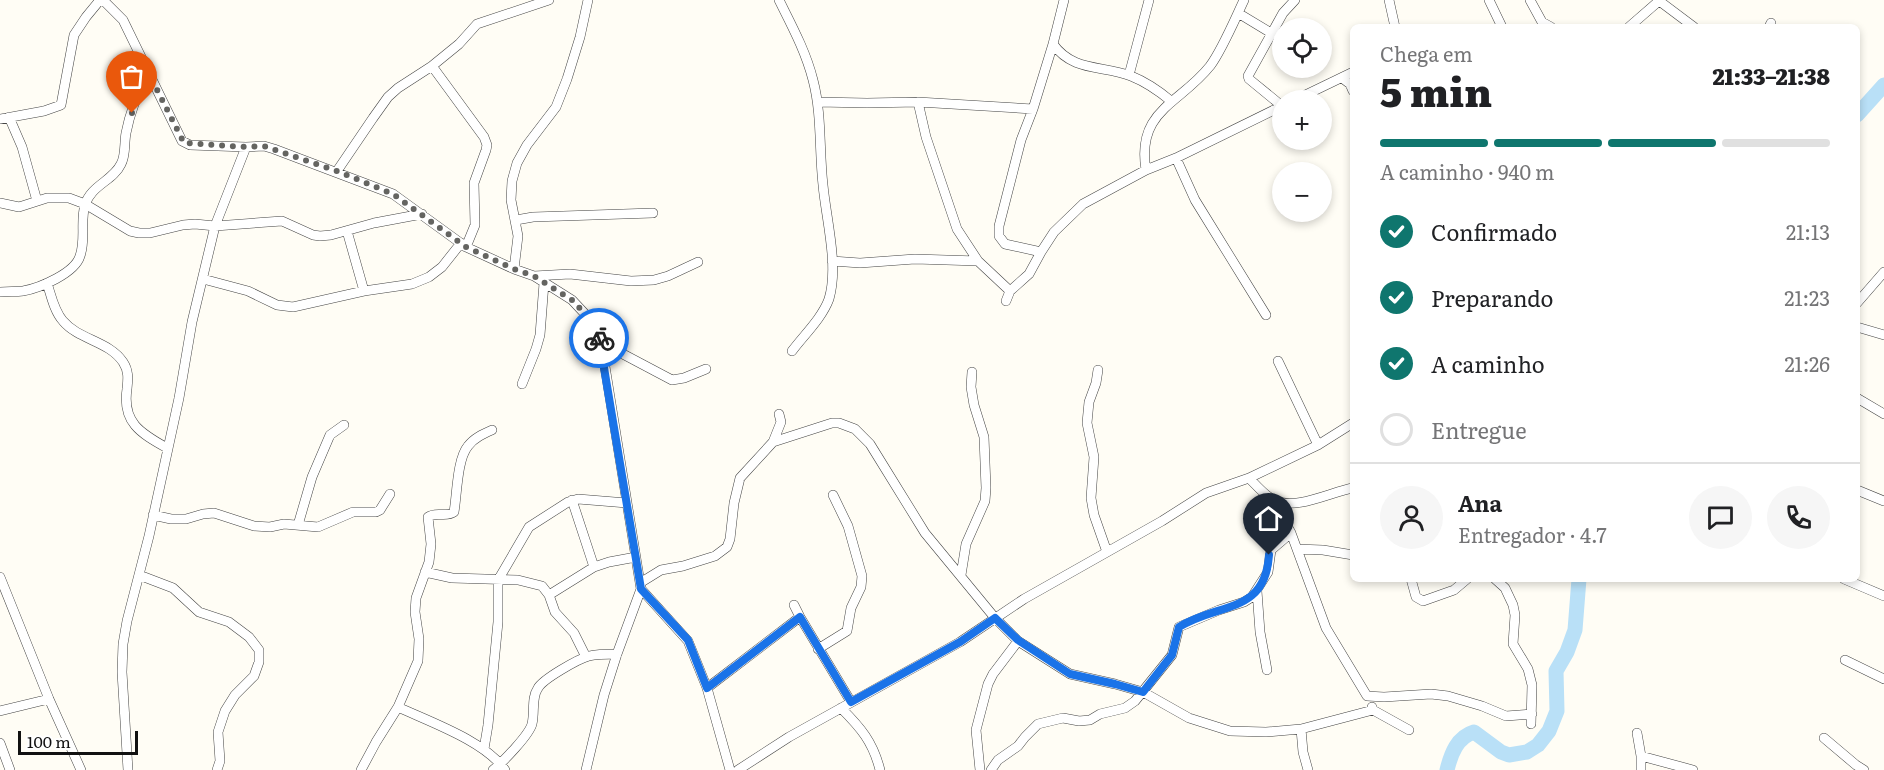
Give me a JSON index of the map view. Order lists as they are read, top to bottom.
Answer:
{
  "scale_bar": "100 m",
  "page": {
    "map_buttons": ["+", "−"],
    "heading": ["5 min", "Chega em", "21:33–21:38"],
    "panel": ["Ana", "Entregador · 4.7"],
    "bar": "A caminho · 940 m",
    "list": [
      ["Confirmado", "21:13"],
      ["Preparando", "21:23"],
      ["A caminho", "21:26"],
      "Entregue"
    ],
    "scale": "100 m"
  }
}
